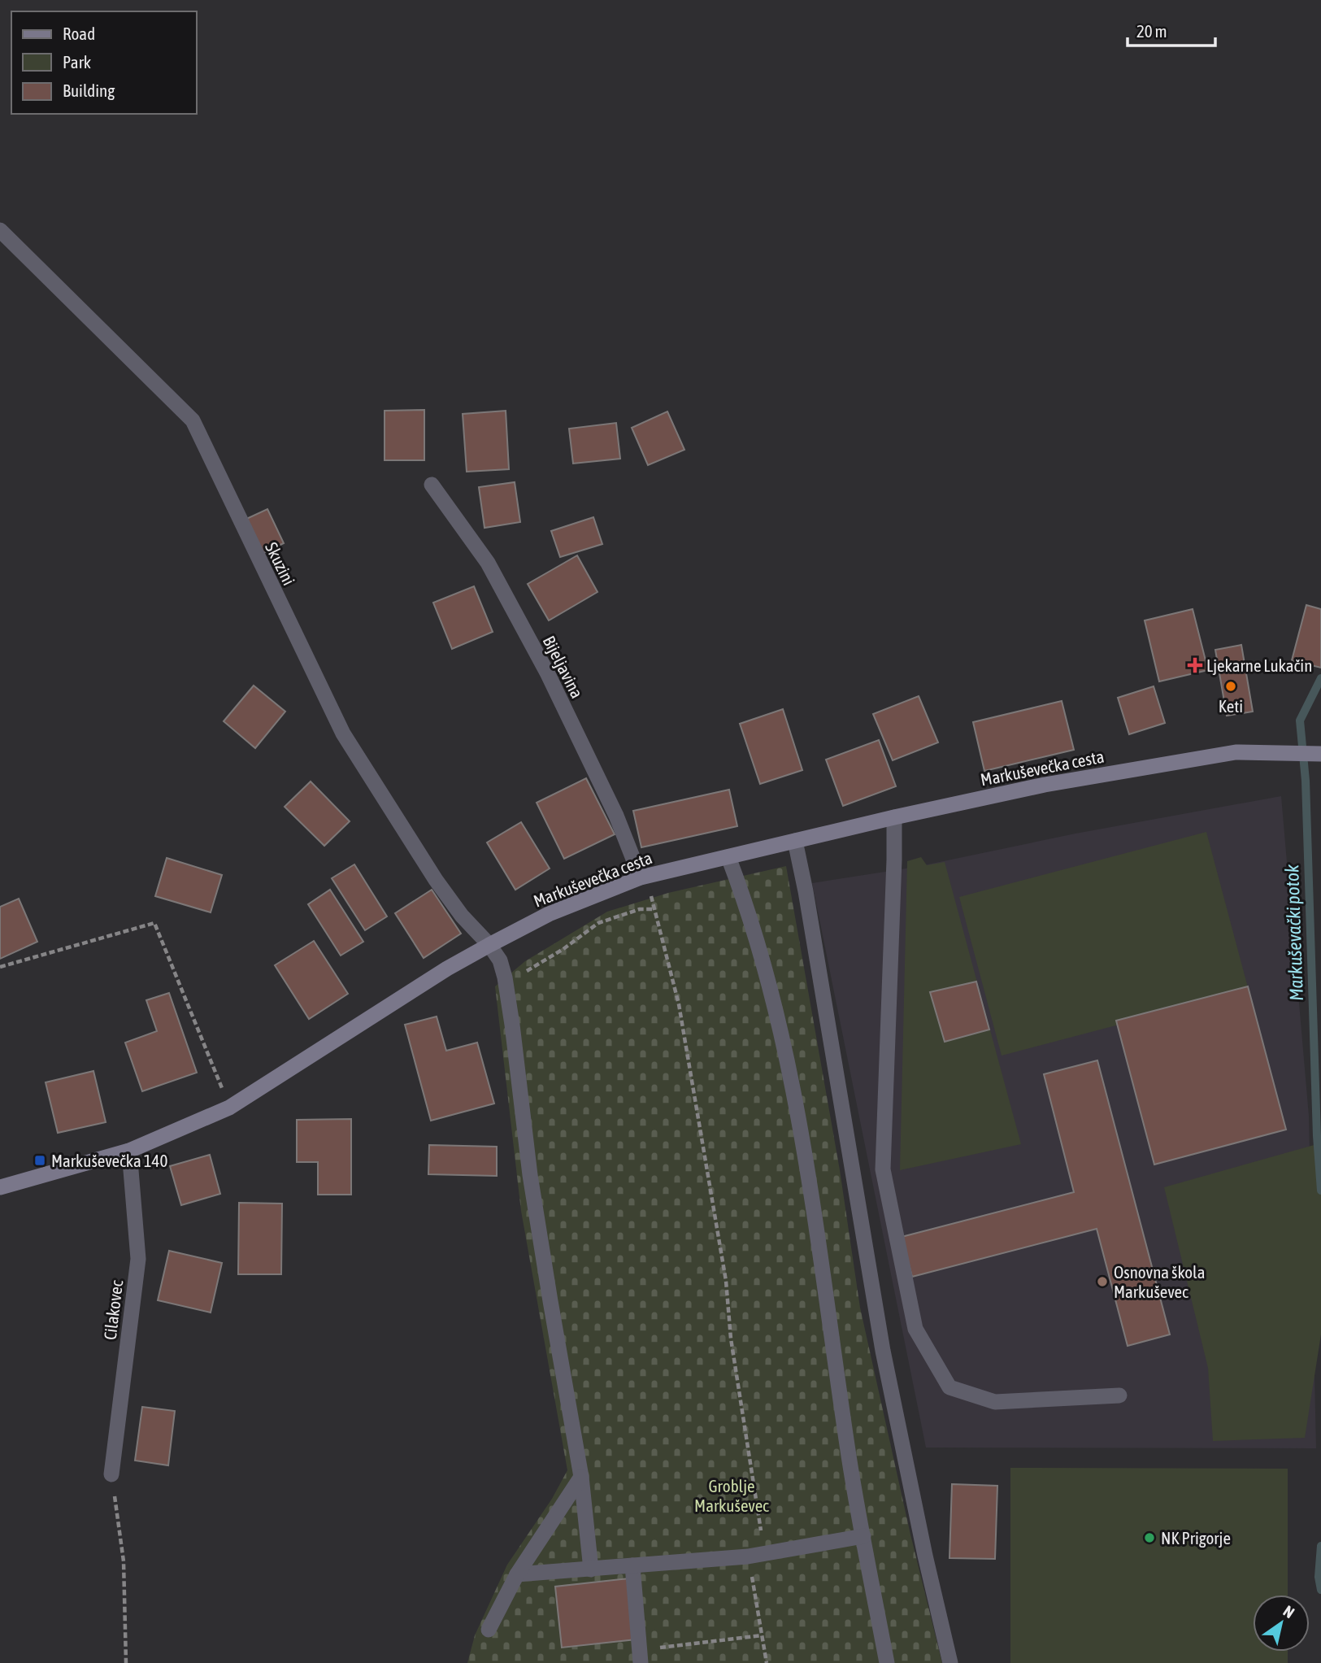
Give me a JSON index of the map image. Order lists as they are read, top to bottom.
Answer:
{
  "streets": {
    "main road": ["Markuševečka cesta"],
    "street": ["Skuzini", "Bijeljavina", "Cilakovec"]
  },
  "crossings": [
    ["Skuzini", "Markuševečka cesta"],
    ["Bijeljavina", "Markuševečka cesta"],
    ["Markuševečka cesta", "Cilakovec"]
  ],
  "water": ["Markuševački potok"],
  "parks": ["Groblje Markuševec"],
  "places": {
    "health": ["Ljekarne Lukačin"],
    "other": ["Keti", "Osnovna škola Markuševec", "NK Prigorje"],
    "transit": ["Markuševečka 140"]
  },
  "legend": ["Road", "Park", "Building"],
  "scale_bar": "20 m",
  "north": "top right"
}
